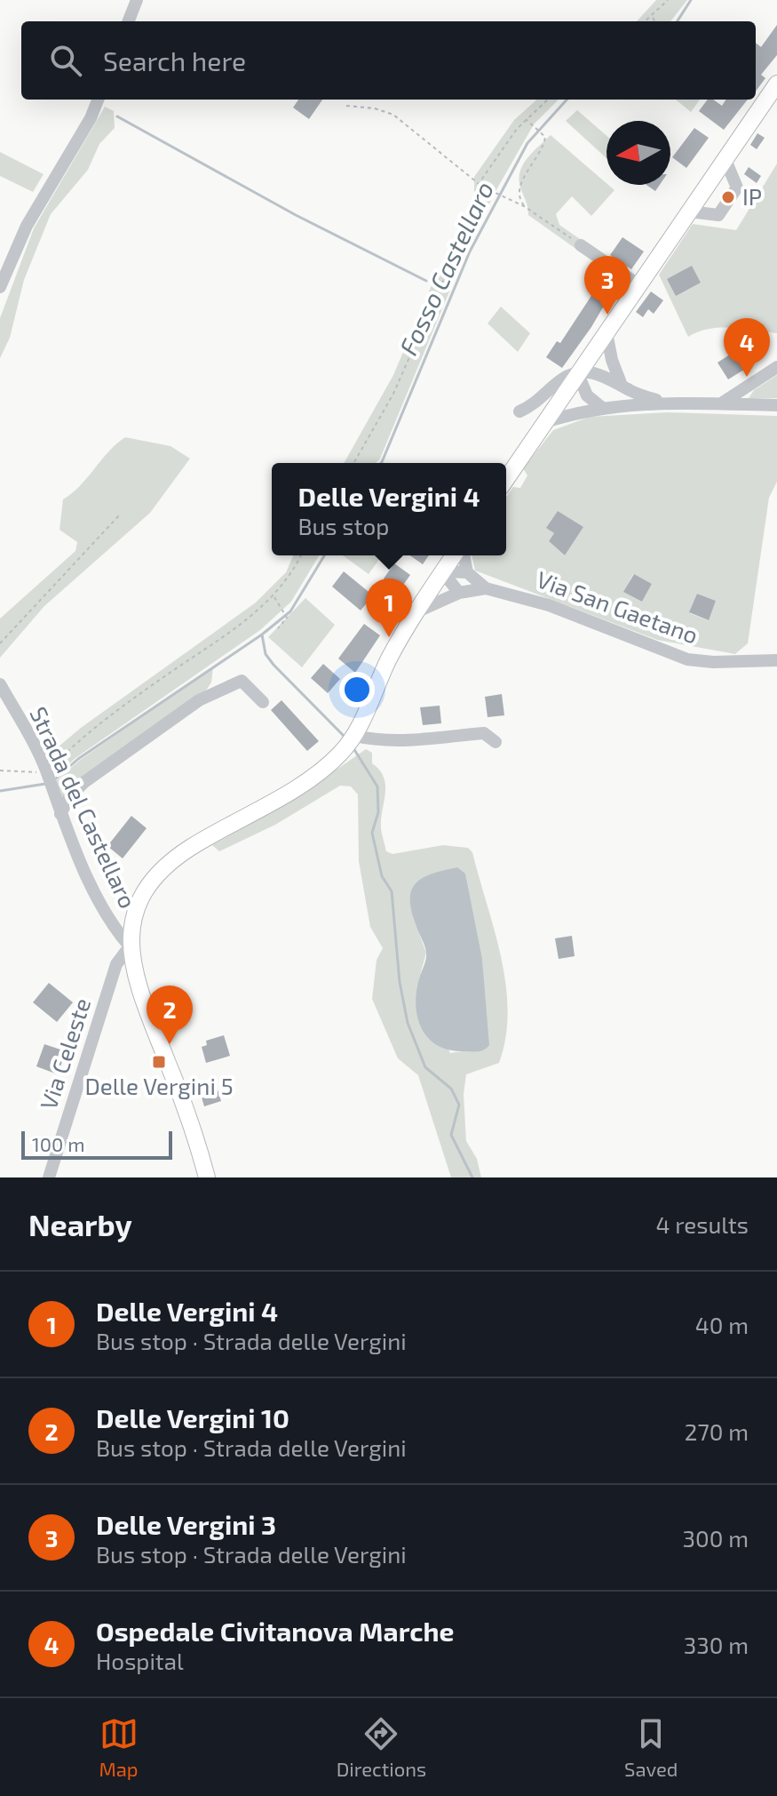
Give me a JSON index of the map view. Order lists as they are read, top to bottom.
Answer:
{
  "streets": {
    "street": ["Via San Gaetano", "Strada del Castellaro", "Via Celeste"]
  },
  "crossings": [
    ["Strada del Castellaro", "Via Celeste"]
  ],
  "water": ["Fosso Castellaro"],
  "places": {
    "other": ["IP"],
    "transit": ["Delle Vergini 5"]
  },
  "scale_bar": "100 m",
  "north": "left",
  "page": {
    "search": "Search here",
    "pins": [
      "3",
      "4",
      "1",
      "2"
    ],
    "popup": ["Delle Vergini 4", "Bus stop"],
    "scale": "100 m",
    "heading": ["Nearby", "4 results"],
    "list": [
      {
        "mark": "1",
        "name": "Delle Vergini 4",
        "note": "Bus stop · Strada delle Vergini",
        "value": "40 m"
      },
      {
        "mark": "2",
        "name": "Delle Vergini 10",
        "note": "Bus stop · Strada delle Vergini",
        "value": "270 m"
      },
      {
        "mark": "3",
        "name": "Delle Vergini 3",
        "note": "Bus stop · Strada delle Vergini",
        "value": "300 m"
      },
      {
        "mark": "4",
        "name": "Ospedale Civitanova Marche",
        "note": "Hospital",
        "value": "330 m"
      }
    ],
    "nav": ["Map", "Directions", "Saved"]
  }
}
